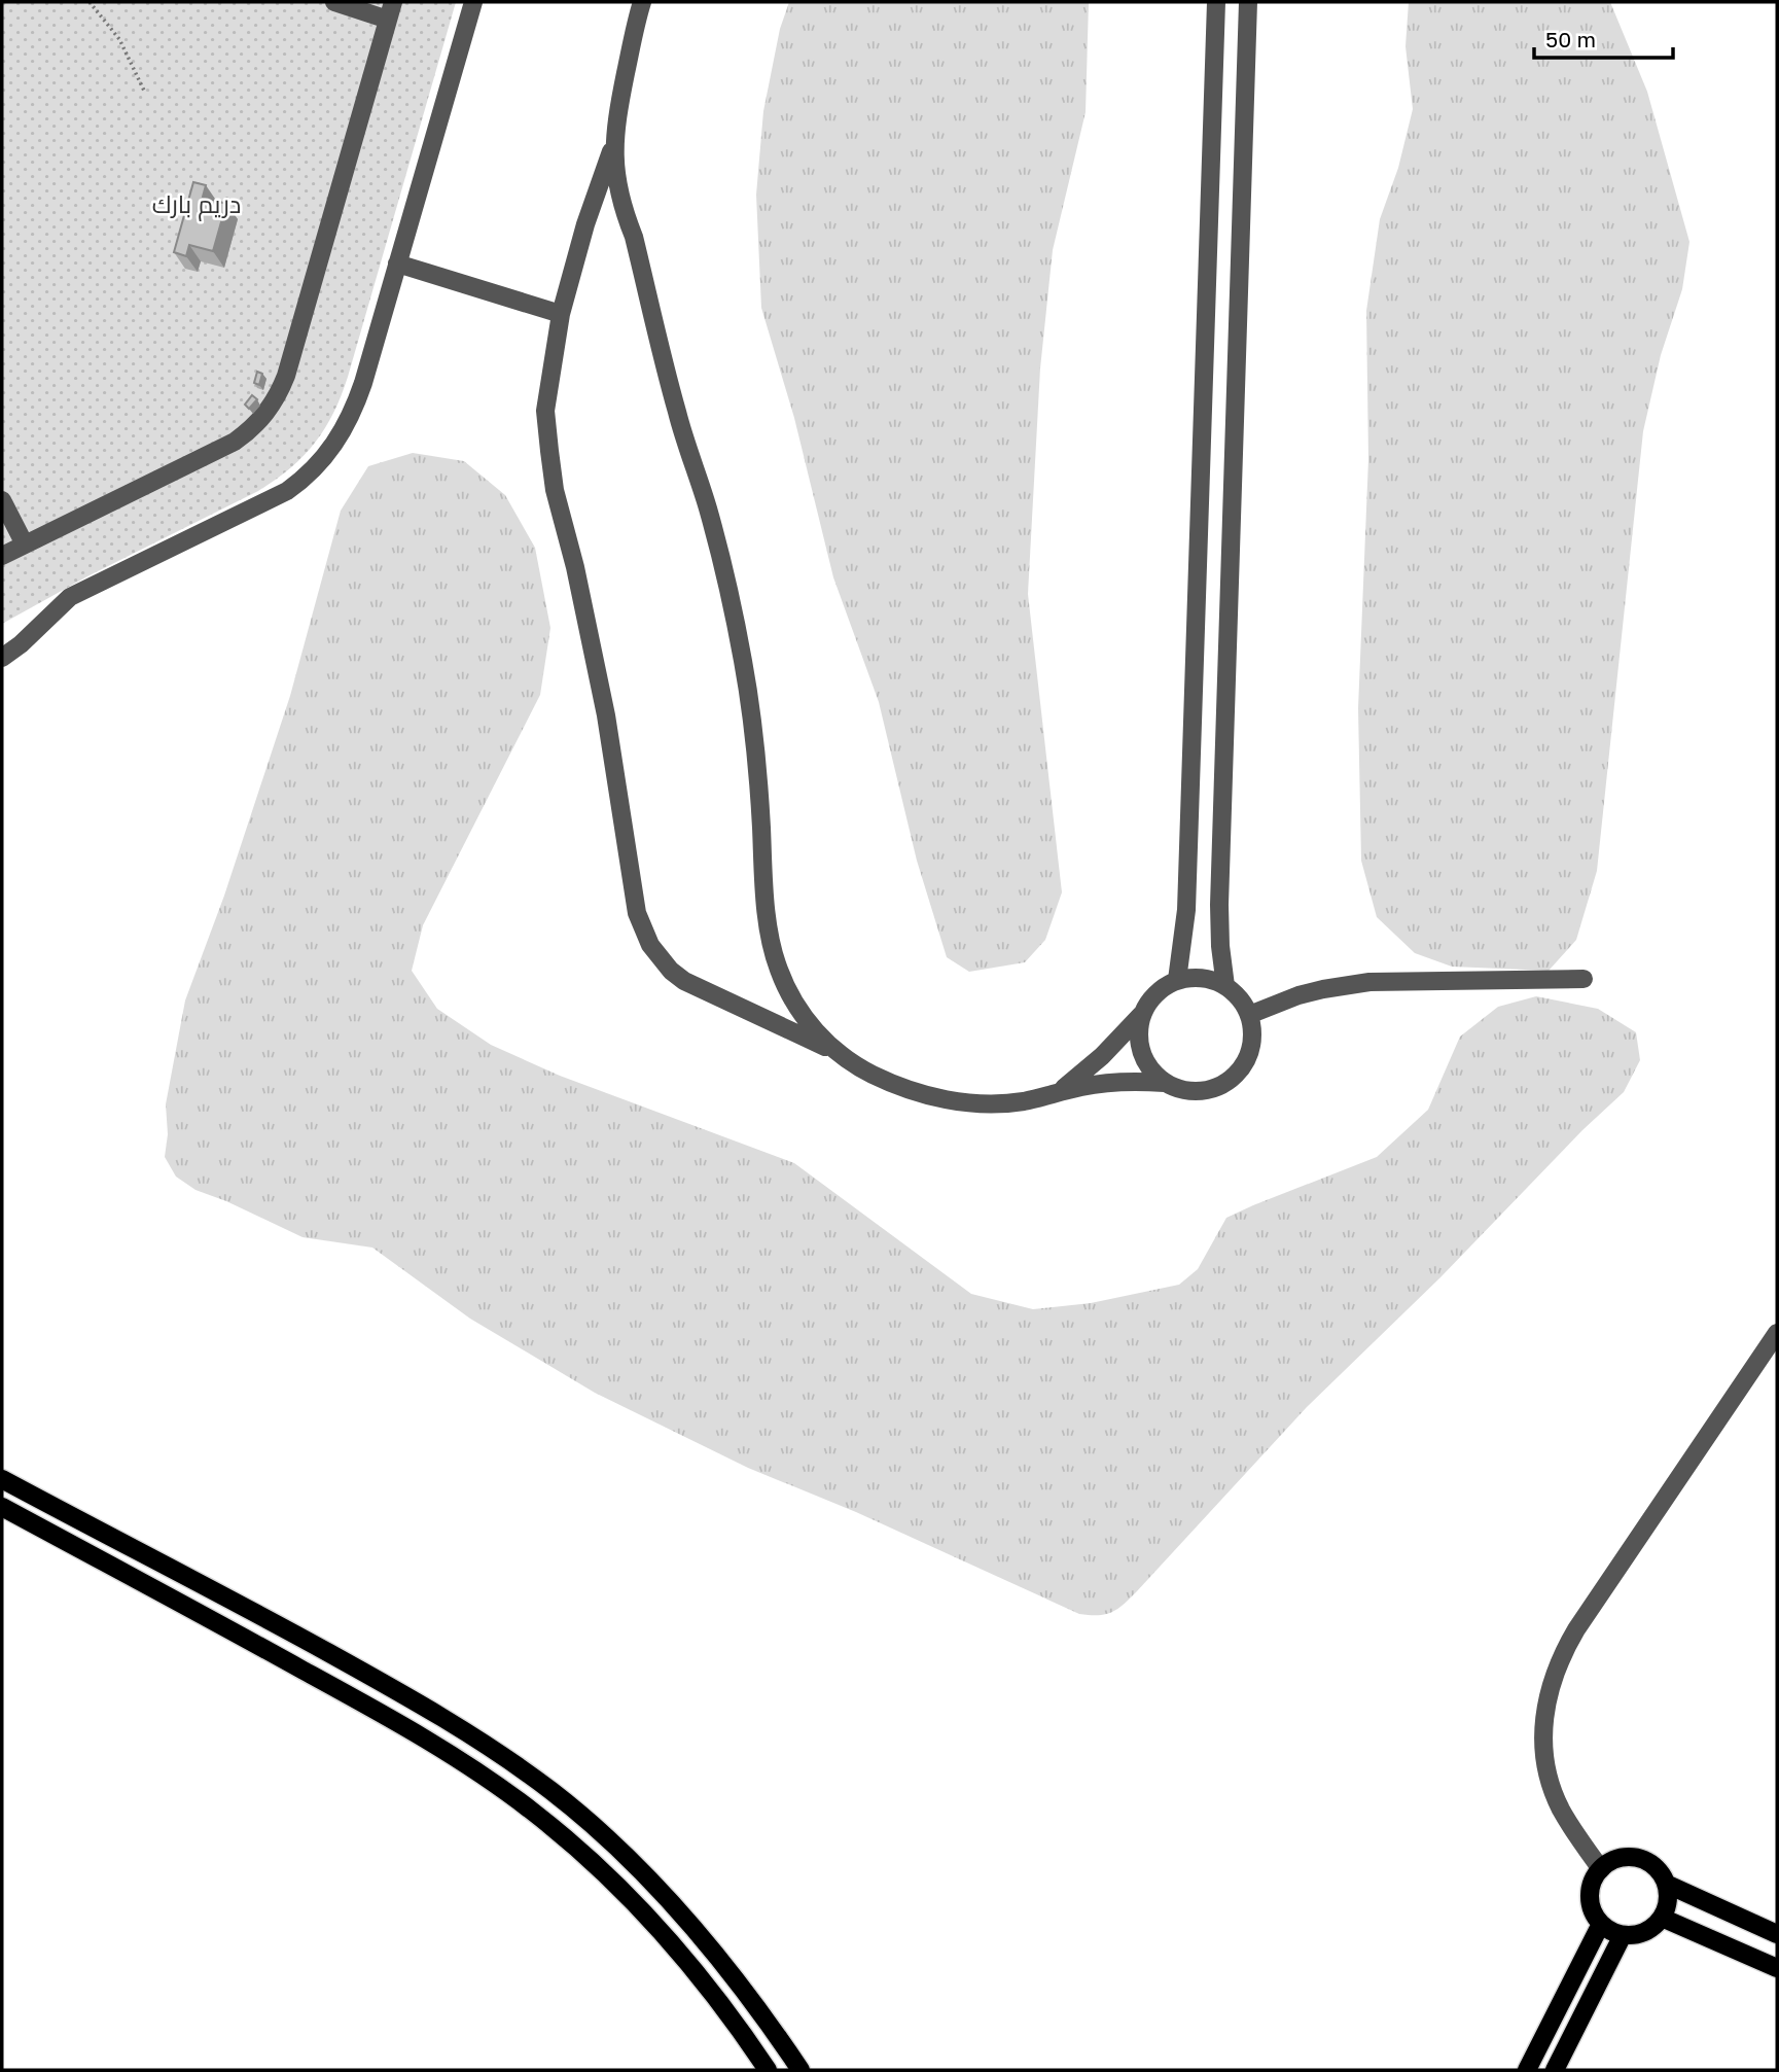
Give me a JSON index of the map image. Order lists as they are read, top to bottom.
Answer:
{
  "parks": ["دريم بارك"],
  "scale_bar": "50 m"
}
